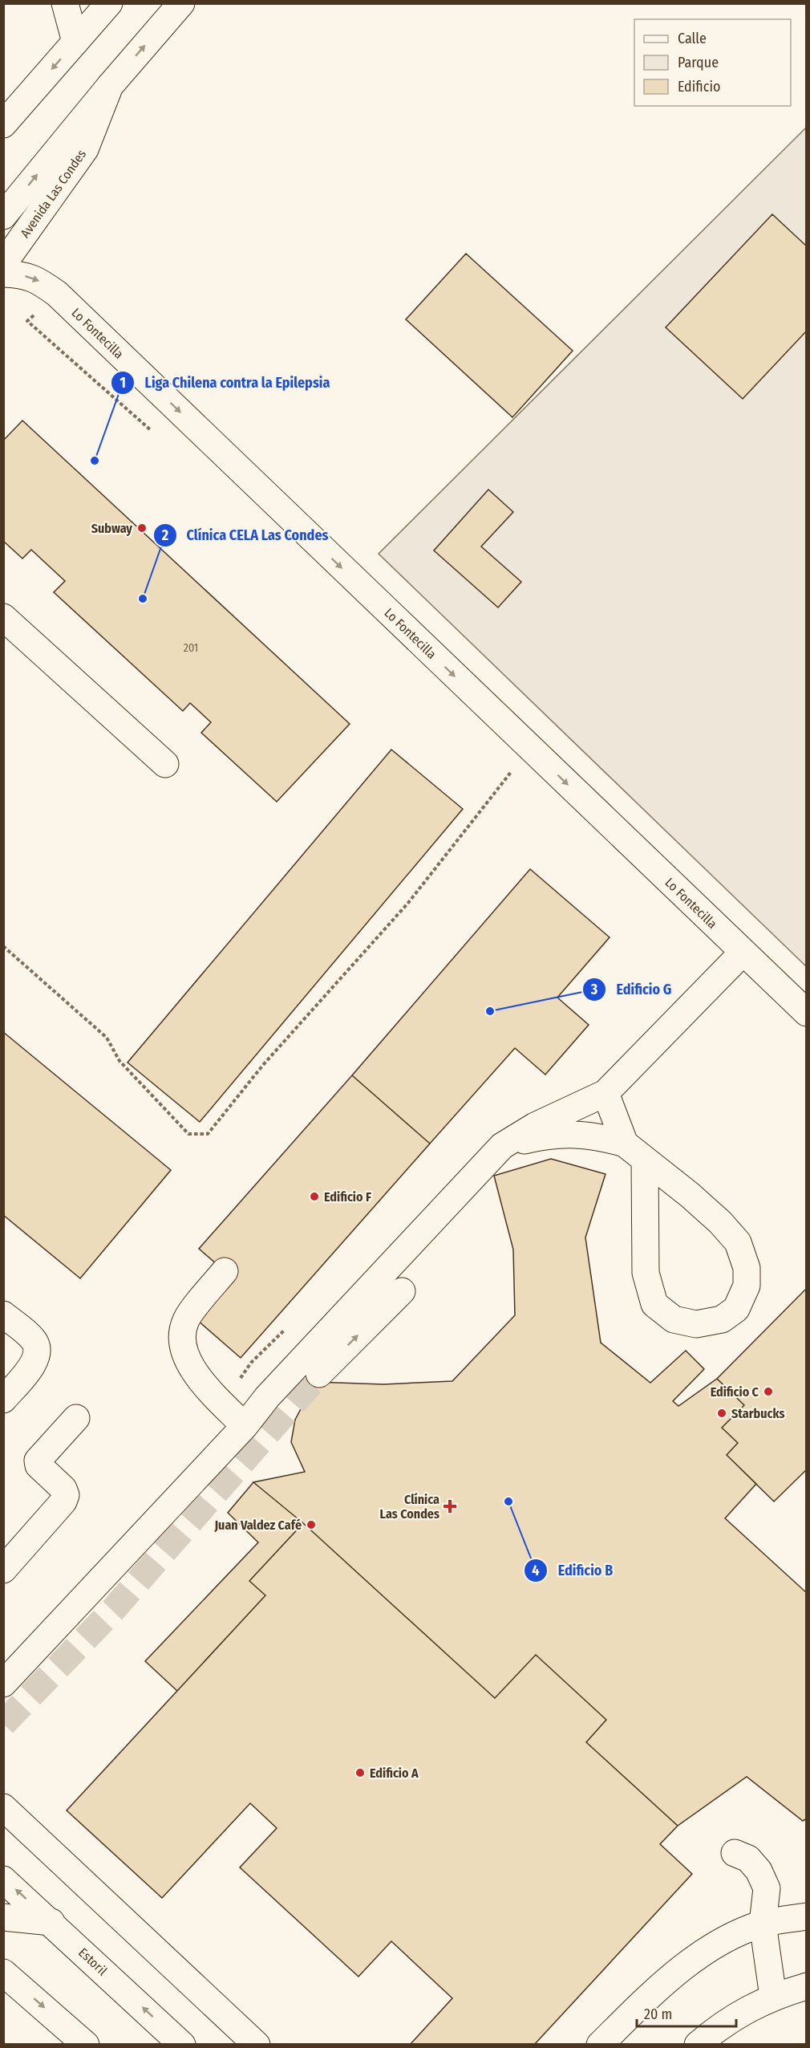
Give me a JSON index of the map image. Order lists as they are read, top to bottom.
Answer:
{
  "streets": {
    "main road": ["Avenida Las Condes", "Lo Fontecilla", "Estoril"]
  },
  "one_way": ["Lo Fontecilla"],
  "places": {
    "other": [
      "Liga Chilena contra la Epilepsia",
      "Subway",
      "Clínica CELA Las Condes",
      "Edificio G",
      "Edificio F",
      "Edificio C",
      "Starbucks",
      "Edificio B",
      "Juan Valdez Café",
      "Edificio A"
    ],
    "health": ["Clínica Las Condes"]
  },
  "house_numbers": ["201"],
  "legend": ["Calle", "Parque", "Edificio"],
  "scale_bar": "20 m"
}
